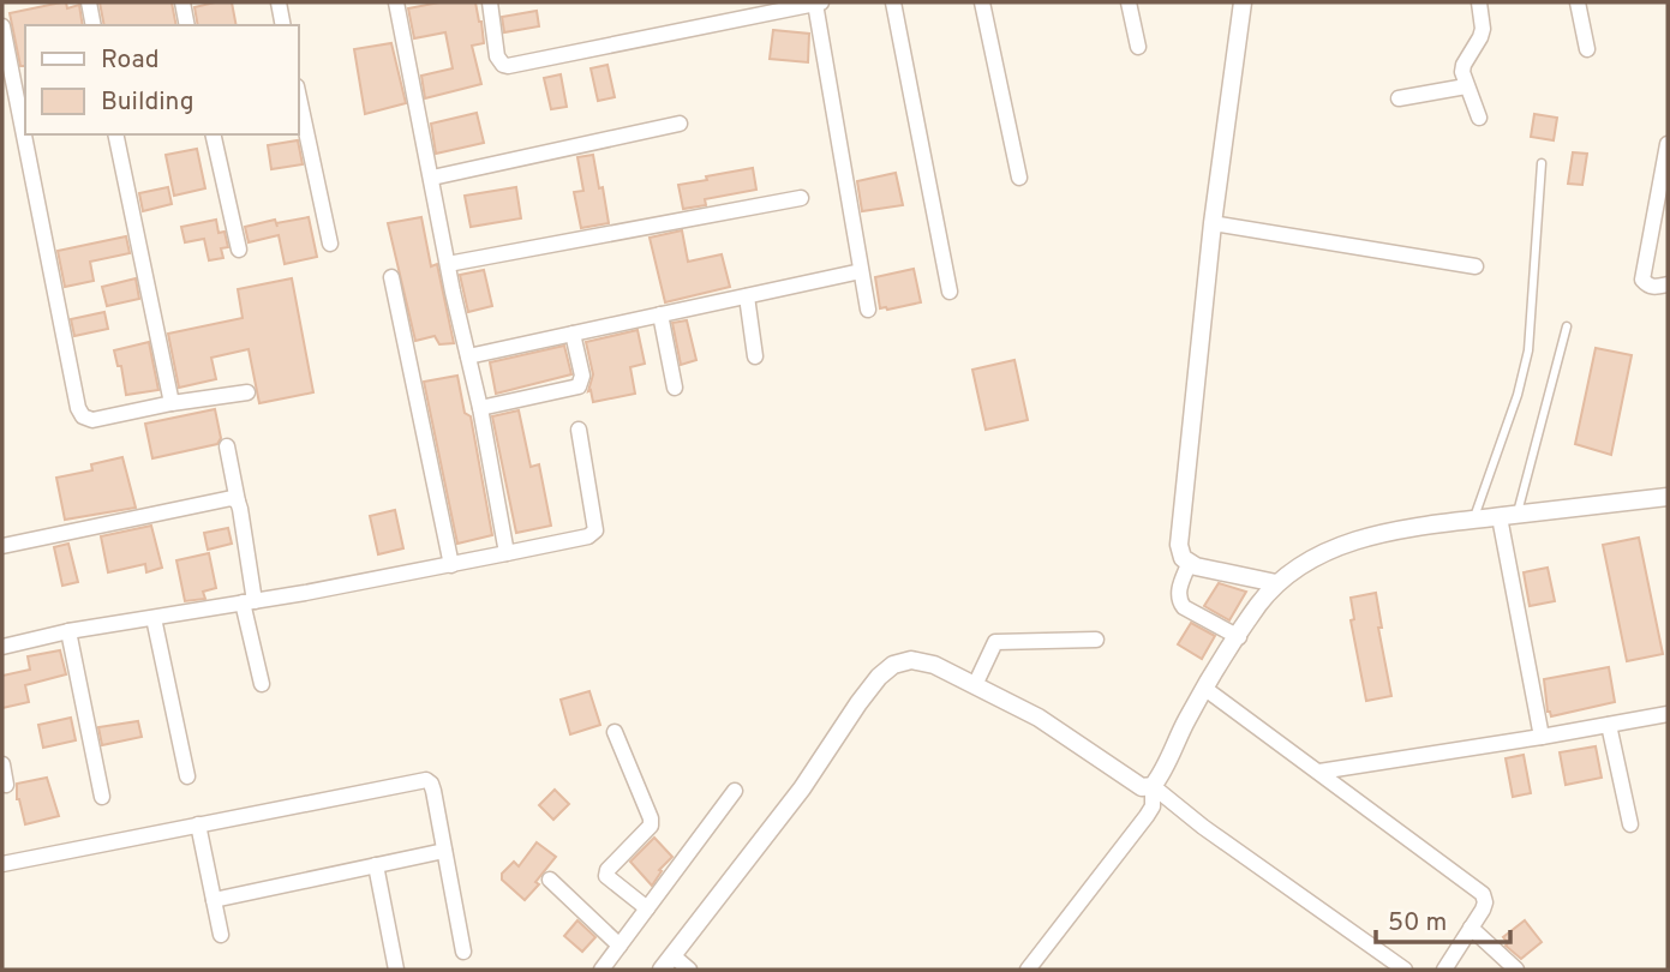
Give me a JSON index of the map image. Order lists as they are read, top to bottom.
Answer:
{
  "legend": ["Road", "Building"],
  "scale_bar": "50 m"
}
